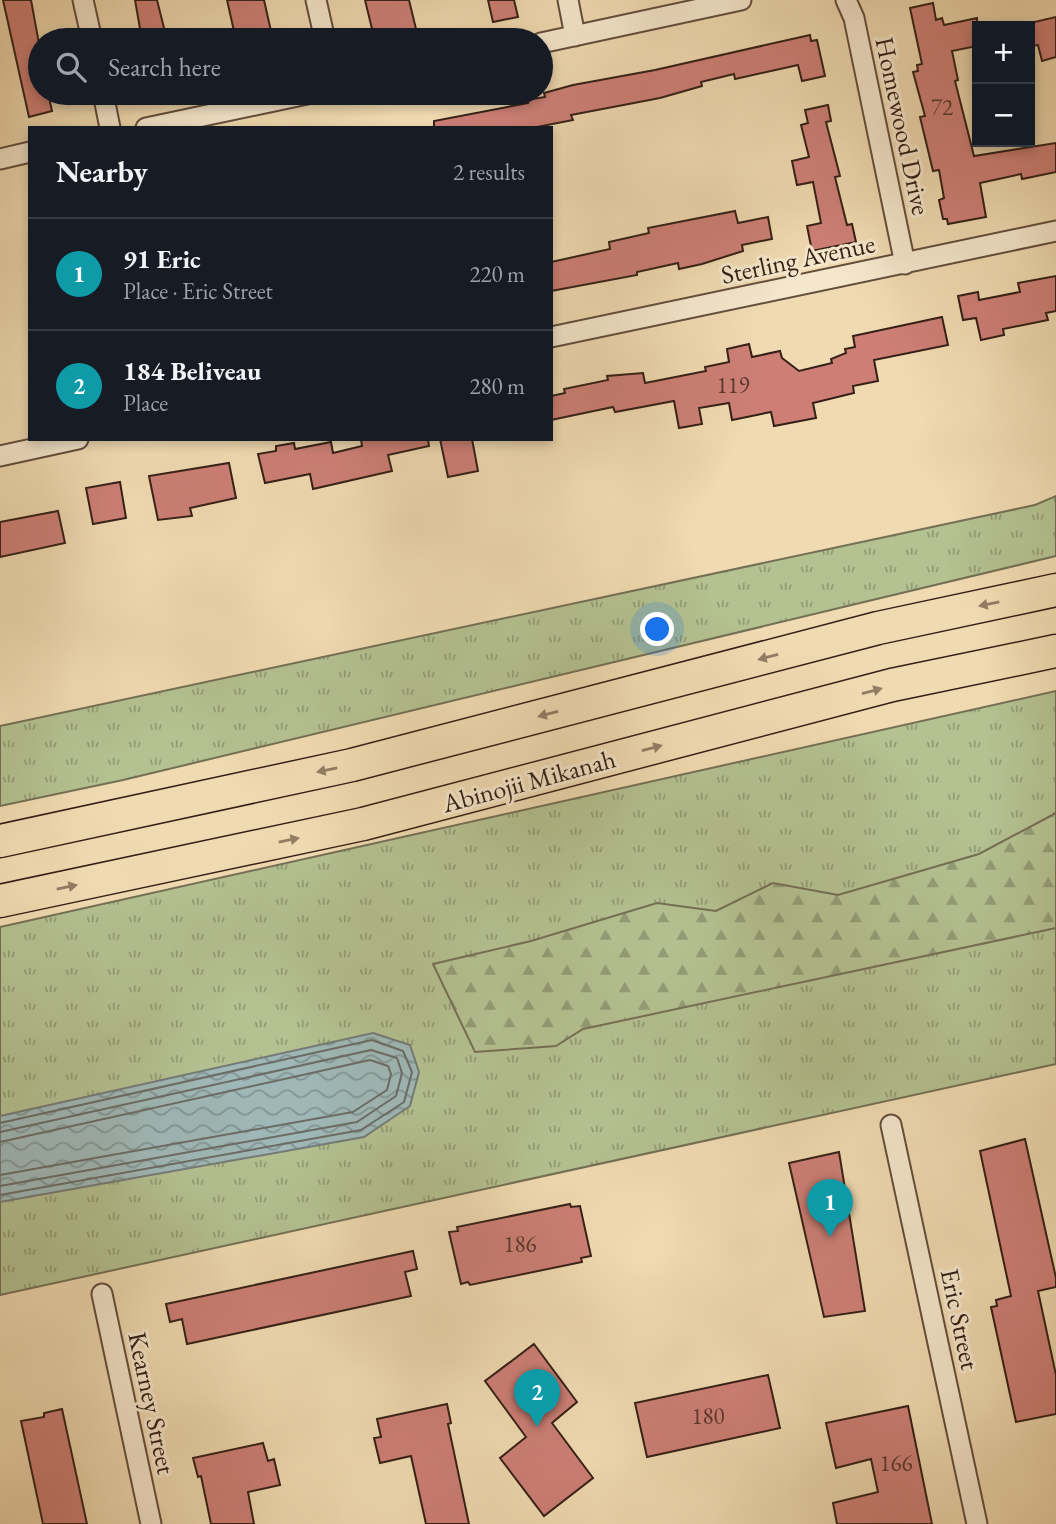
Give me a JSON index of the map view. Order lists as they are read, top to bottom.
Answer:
{
  "streets": {
    "main road": ["Abinojii Mikanah"],
    "street": [
      "Homewood Drive",
      "Sterling Avenue",
      "Eric Street",
      "Kearney Street"
    ]
  },
  "crossings": [
    ["Homewood Drive", "Sterling Avenue"]
  ],
  "house_numbers": [
    "72",
    "119",
    "186",
    "180",
    "166"
  ],
  "page": {
    "map_buttons": ["+", "−"],
    "search": "Search here",
    "heading": ["Nearby", "2 results"],
    "list": [
      {
        "mark": "1",
        "name": "91 Eric",
        "note": "Place · Eric Street",
        "value": "220 m"
      },
      {
        "mark": "2",
        "name": "184 Beliveau",
        "note": "Place",
        "value": "280 m"
      }
    ],
    "pins": ["1", "2"]
  }
}
